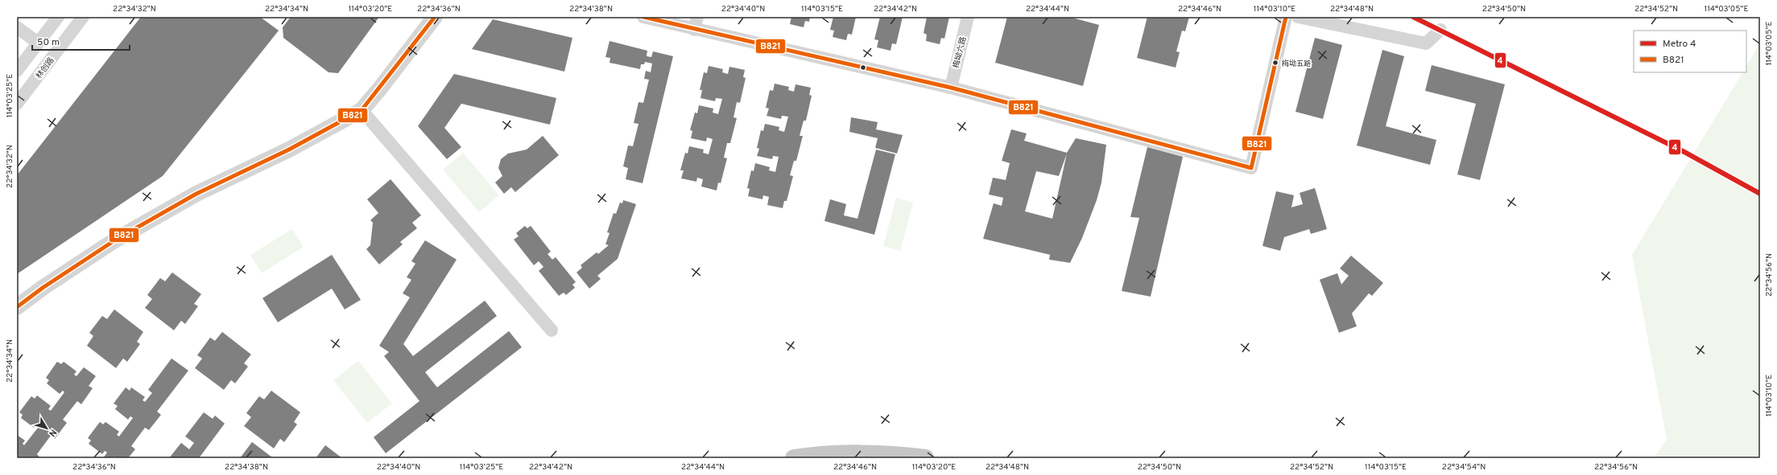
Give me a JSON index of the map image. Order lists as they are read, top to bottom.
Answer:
{
  "streets": {
    "street": ["梅坳六路", "林创路"]
  },
  "places": ["梅坳五路"],
  "lines": ["metro line 4", "transit line B821"],
  "legend": ["Metro 4", "B821"],
  "scale_bar": "50 m",
  "north": "bottom right",
  "coordinates": [
    "22°34'32\"N",
    "22°34'34\"N",
    "114°03'20\"E",
    "22°34'36\"N",
    "22°34'38\"N",
    "22°34'40\"N",
    "114°03'15\"E",
    "22°34'42\"N",
    "22°34'44\"N",
    "22°34'46\"N",
    "114°03'10\"E",
    "22°34'48\"N",
    "22°34'50\"N",
    "22°34'52\"N",
    "114°03'05\"E",
    "114°03'25\"E",
    "22°34'56\"N",
    "22°34'54\"N"
  ]
}
